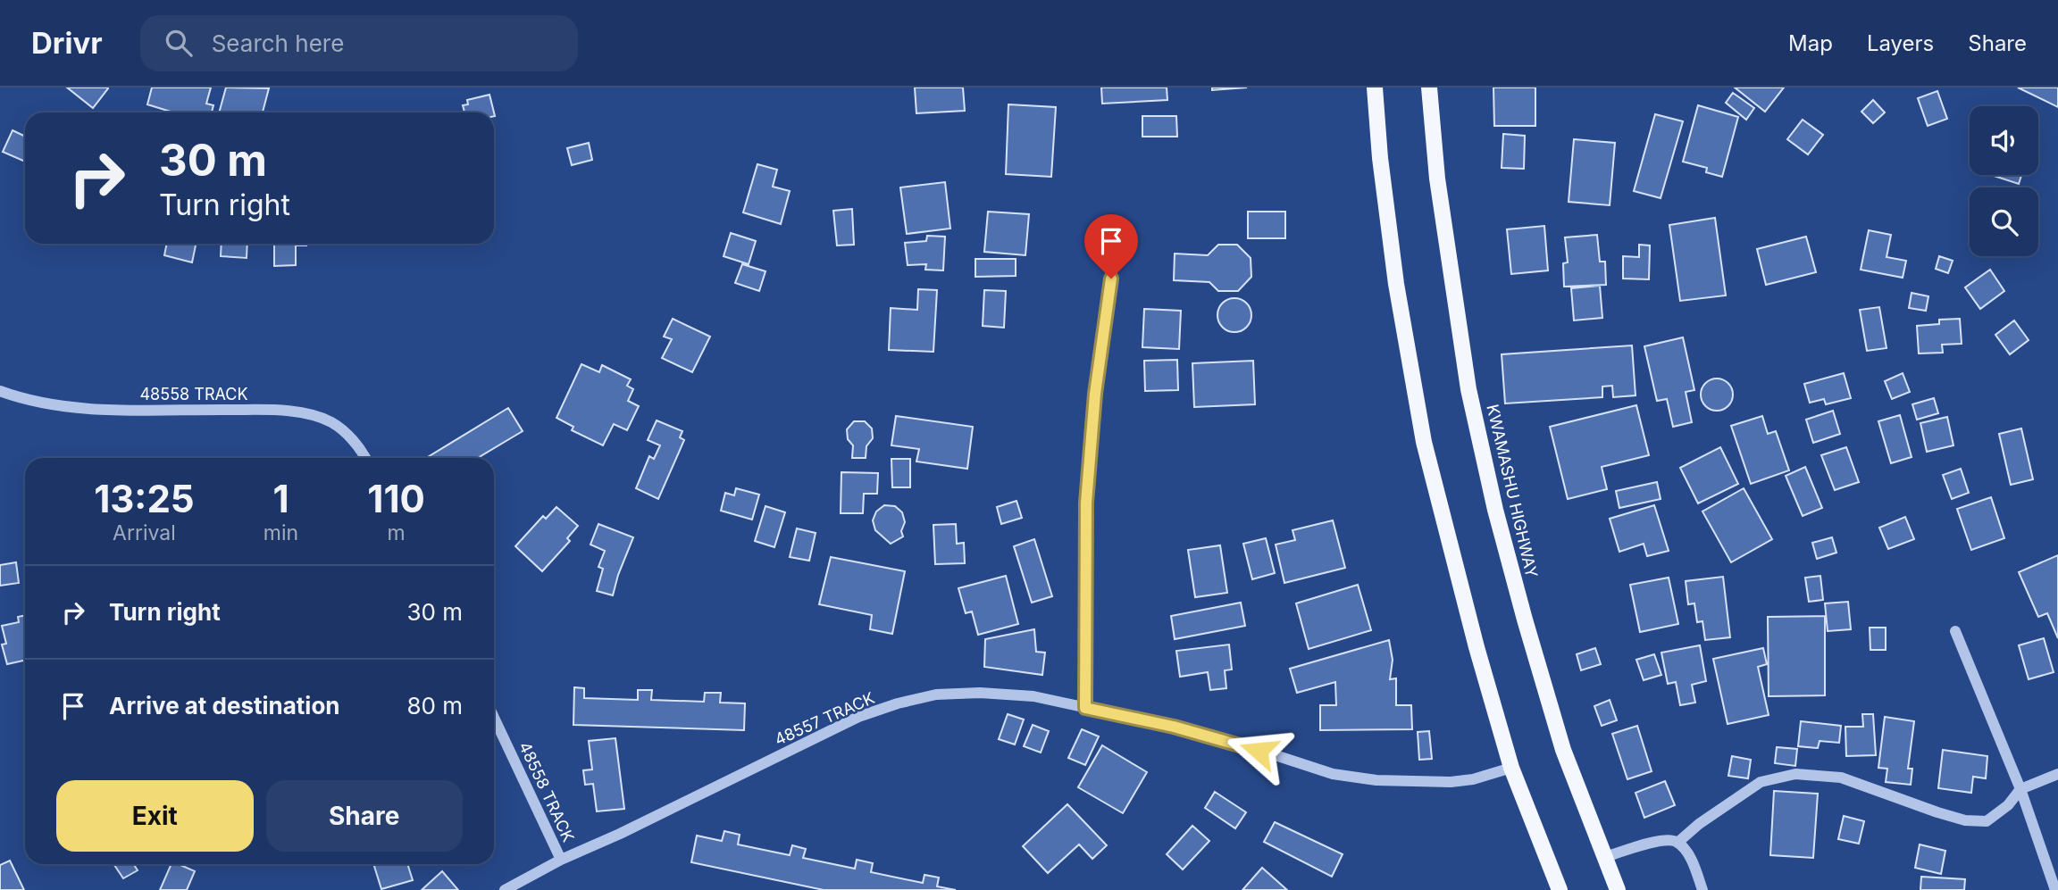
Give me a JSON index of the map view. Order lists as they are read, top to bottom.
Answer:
{
  "streets": {
    "main road": ["KWAMASHU HIGHWAY"],
    "street": ["48558 TRACK", "48557 TRACK"]
  },
  "crossings": [
    ["48558 TRACK", "48557 TRACK"]
  ],
  "page": {
    "header": "Drivr",
    "search": "Search here",
    "nav": ["Map", "Layers", "Share"],
    "turn": ["30 m", "Turn right"],
    "eta": [
      "13:25",
      "Arrival",
      "1",
      "min",
      "110",
      "m"
    ],
    "list": [
      {
        "name": "Turn right",
        "value": "30 m"
      },
      {
        "name": "Arrive at destination",
        "value": "80 m"
      }
    ],
    "buttons": ["Exit", "Share"]
  }
}
